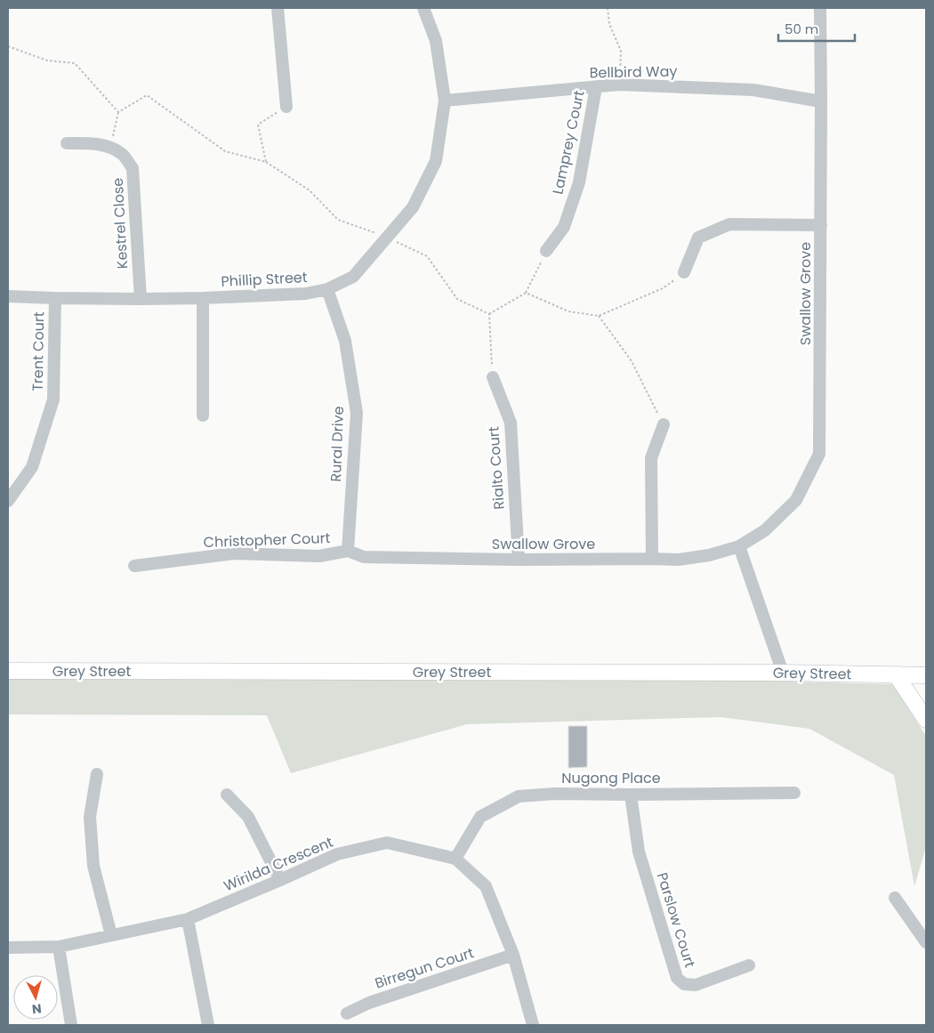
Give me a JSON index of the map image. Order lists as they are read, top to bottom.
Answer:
{
  "streets": {
    "main road": ["Grey Street"],
    "street": [
      "Bellbird Way",
      "Lamprey Court",
      "Kestrel Close",
      "Phillip Street",
      "Swallow Grove",
      "Trent Court",
      "Rural Drive",
      "Rialto Court",
      "Christopher Court",
      "Nugong Place",
      "Wirilda Crescent",
      "Parslow Court",
      "Birregun Court"
    ]
  },
  "crossings": [
    ["Bellbird Way", "Lamprey Court"],
    ["Bellbird Way", "Phillip Street"],
    ["Bellbird Way", "Swallow Grove"],
    ["Kestrel Close", "Phillip Street"],
    ["Phillip Street", "Trent Court"],
    ["Phillip Street", "Rural Drive"],
    ["Swallow Grove", "Rural Drive"],
    ["Swallow Grove", "Rialto Court"],
    ["Swallow Grove", "Christopher Court"],
    ["Rural Drive", "Christopher Court"],
    ["Nugong Place", "Wirilda Crescent"],
    ["Nugong Place", "Parslow Court"],
    ["Wirilda Crescent", "Birregun Court"]
  ],
  "scale_bar": "50 m",
  "north": "bottom"
}
